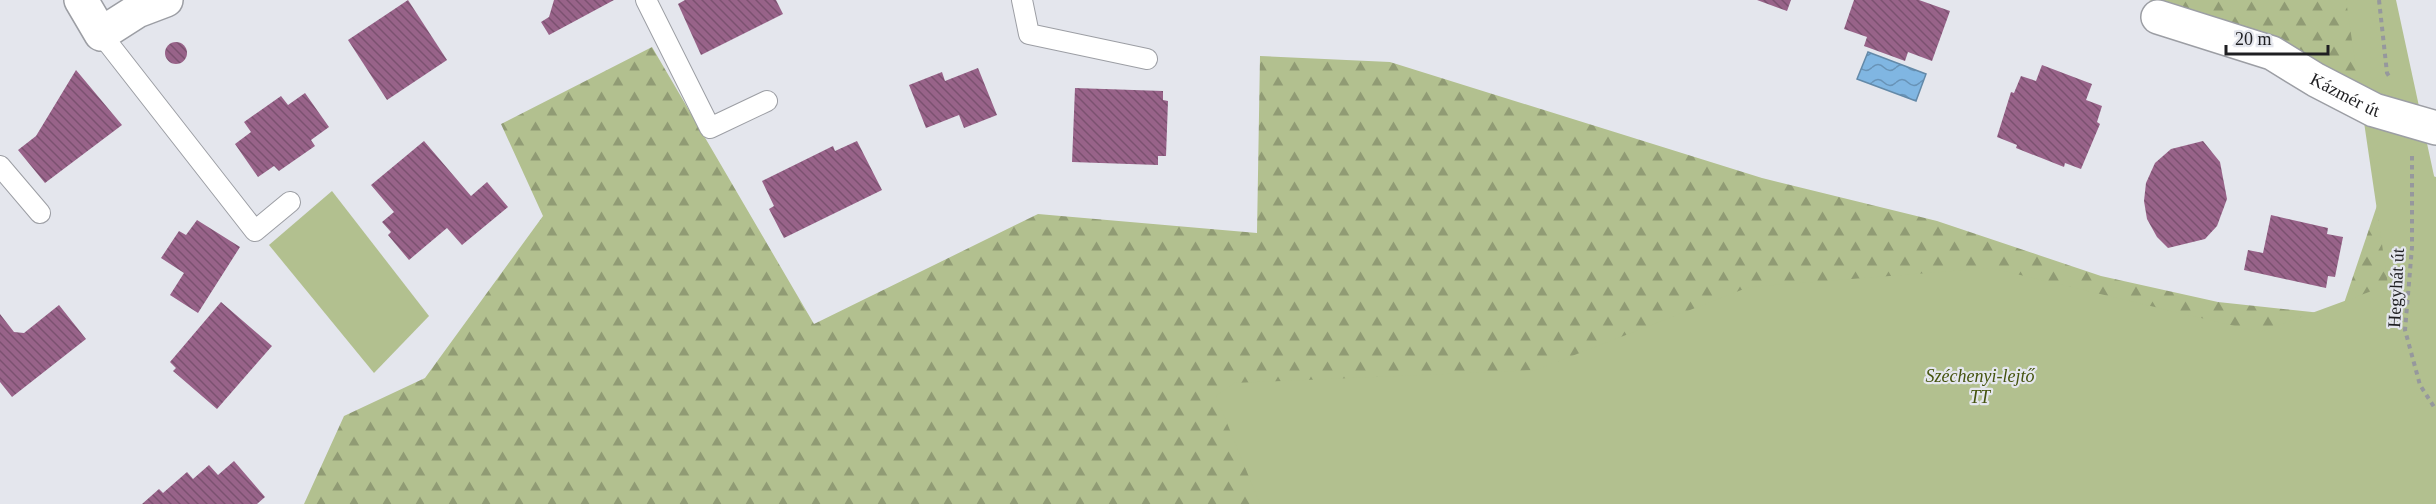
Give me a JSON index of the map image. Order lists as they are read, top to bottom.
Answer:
{
  "streets": {
    "street": ["Kázmér út"],
    "path": ["Hegyhát út"]
  },
  "parks": ["Széchenyi-lejtő TT"],
  "scale_bar": "20 m"
}
